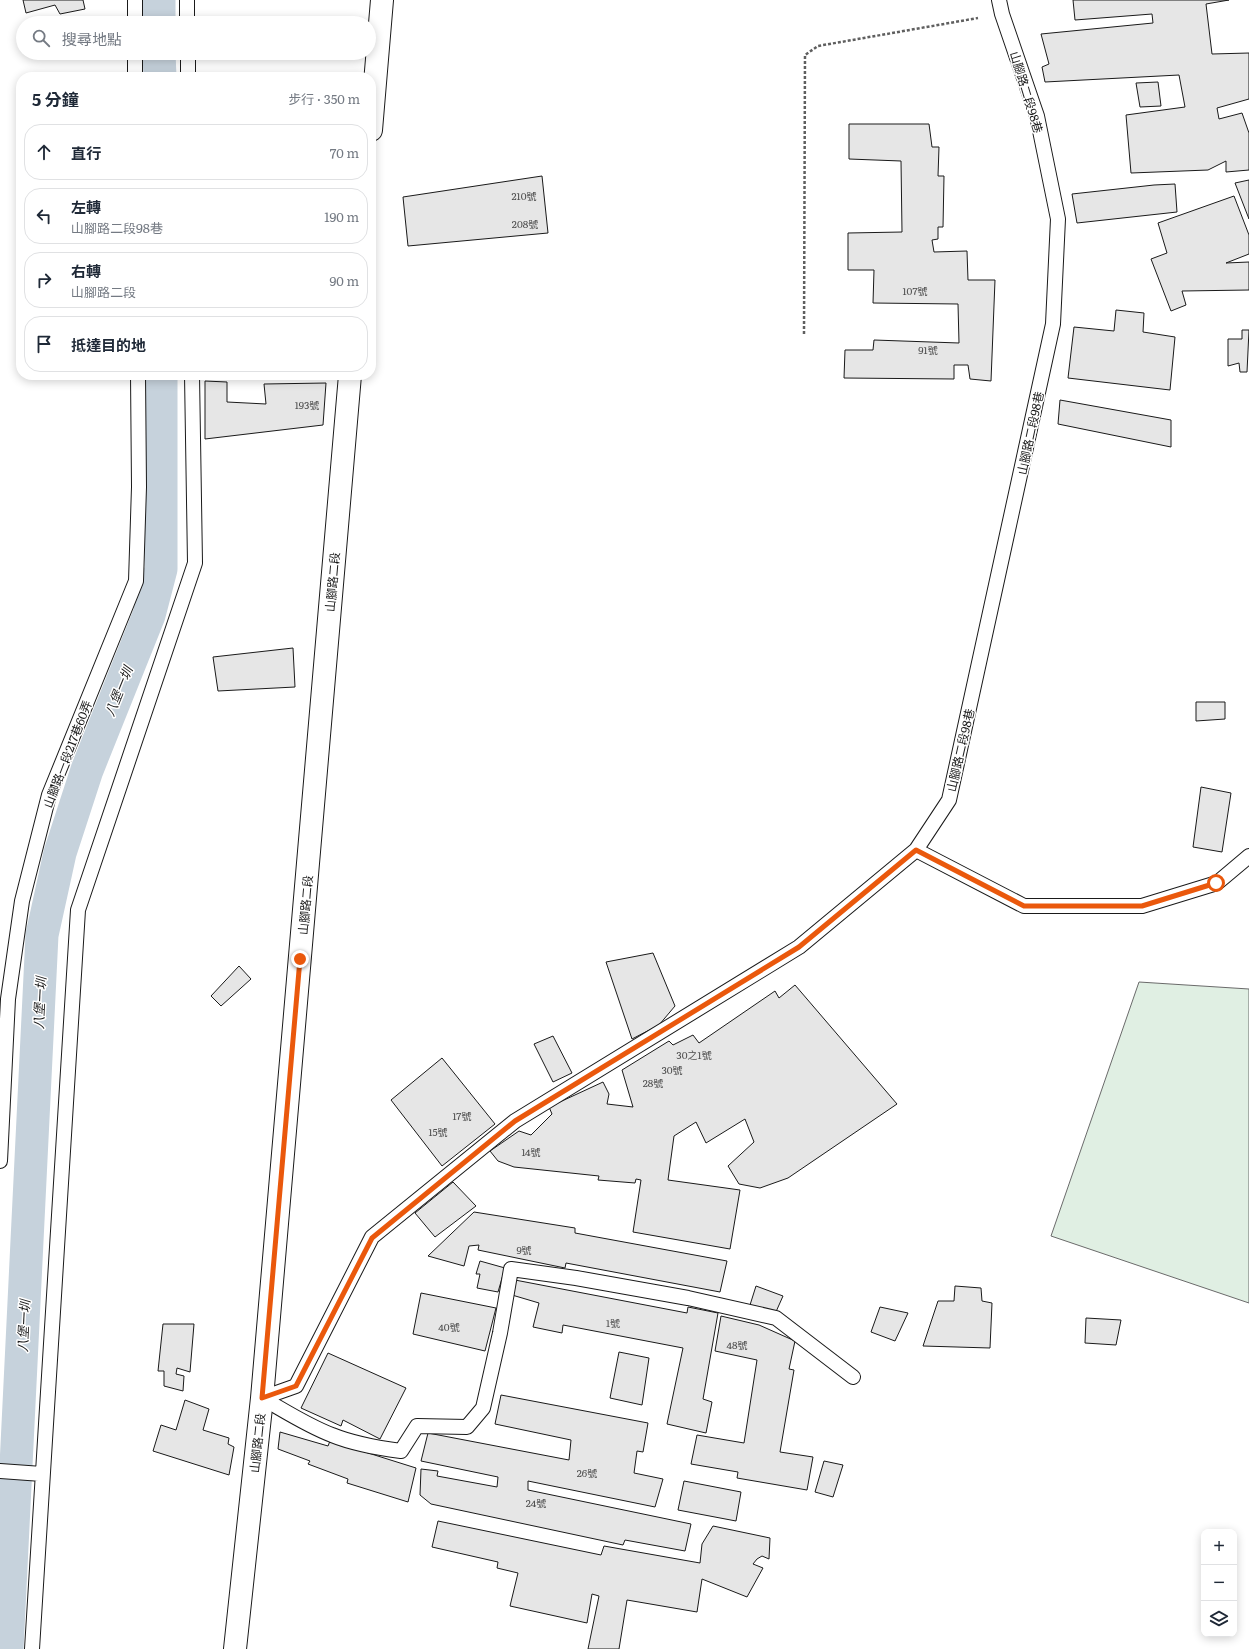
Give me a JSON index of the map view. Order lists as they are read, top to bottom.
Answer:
{
  "streets": {
    "main road": ["山腳路二段"],
    "lane": ["山腳路二段98巷", "山腳路一段217巷60弄"]
  },
  "crossings": [
    ["山腳路二段98巷", "山腳路二段"]
  ],
  "water": ["八堡一圳"],
  "house_numbers": [
    "210號",
    "208號",
    "107號",
    "91號",
    "193號",
    "30之1號",
    "30號",
    "28號",
    "17號",
    "15號",
    "14號",
    "9號",
    "1號",
    "40號",
    "48號",
    "26號",
    "24號"
  ],
  "page": {
    "search": "搜尋地點",
    "heading": ["5 分鐘", "步行 · 350 m"],
    "list": [
      ["直行", "70 m"],
      ["左轉", "山腳路二段98巷", "190 m"],
      ["右轉", "山腳路二段", "90 m"],
      "抵達目的地"
    ],
    "map_buttons": ["+", "−"]
  }
}
